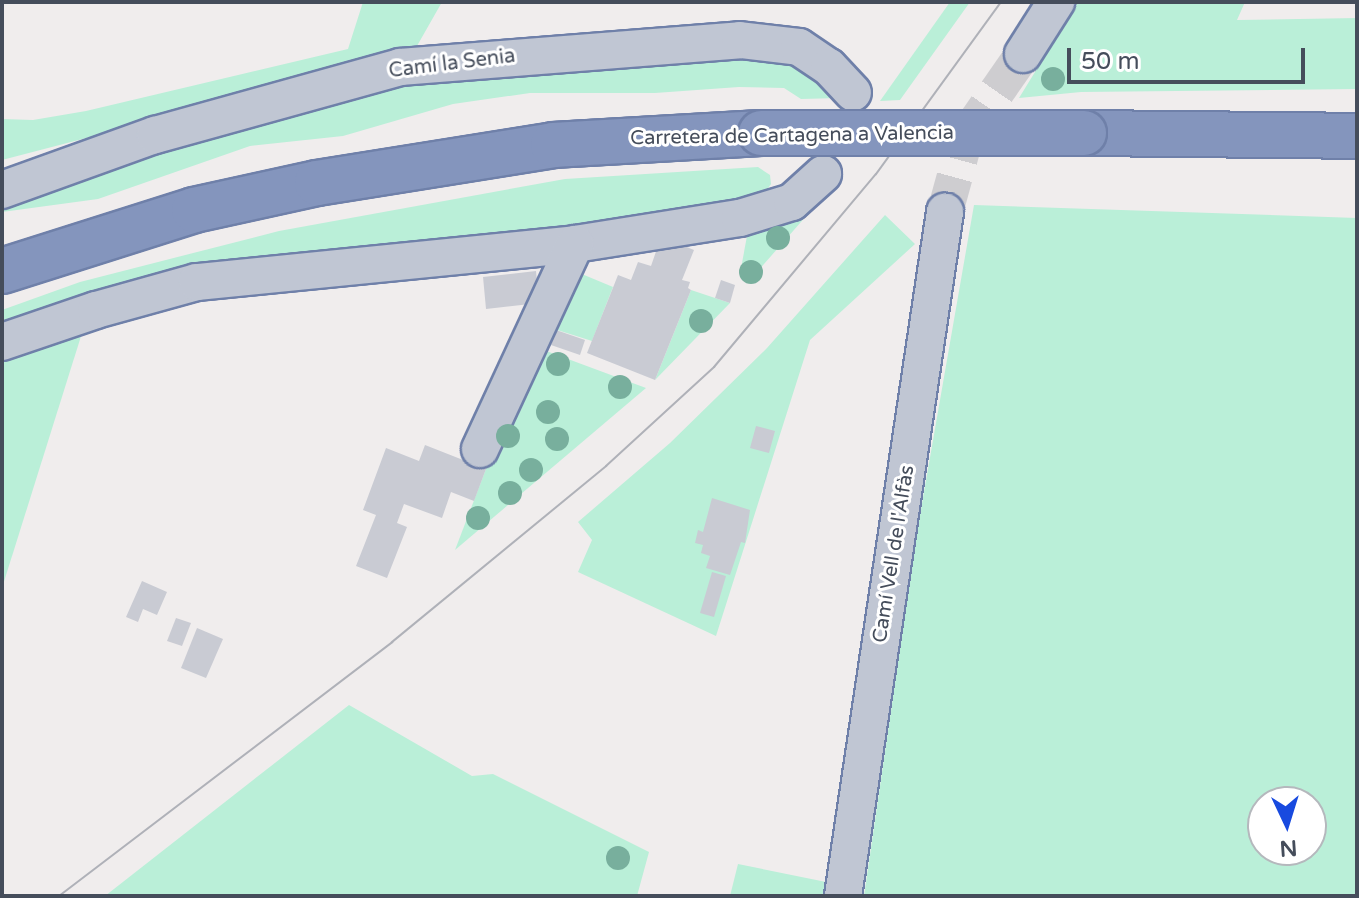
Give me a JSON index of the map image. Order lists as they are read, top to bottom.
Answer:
{
  "streets": {
    "highway": ["Carretera de Cartagena a Valencia"],
    "street": ["Camí la Senia", "Camí Vell de l'Alfàs"]
  },
  "scale_bar": "50 m",
  "north": "bottom"
}
